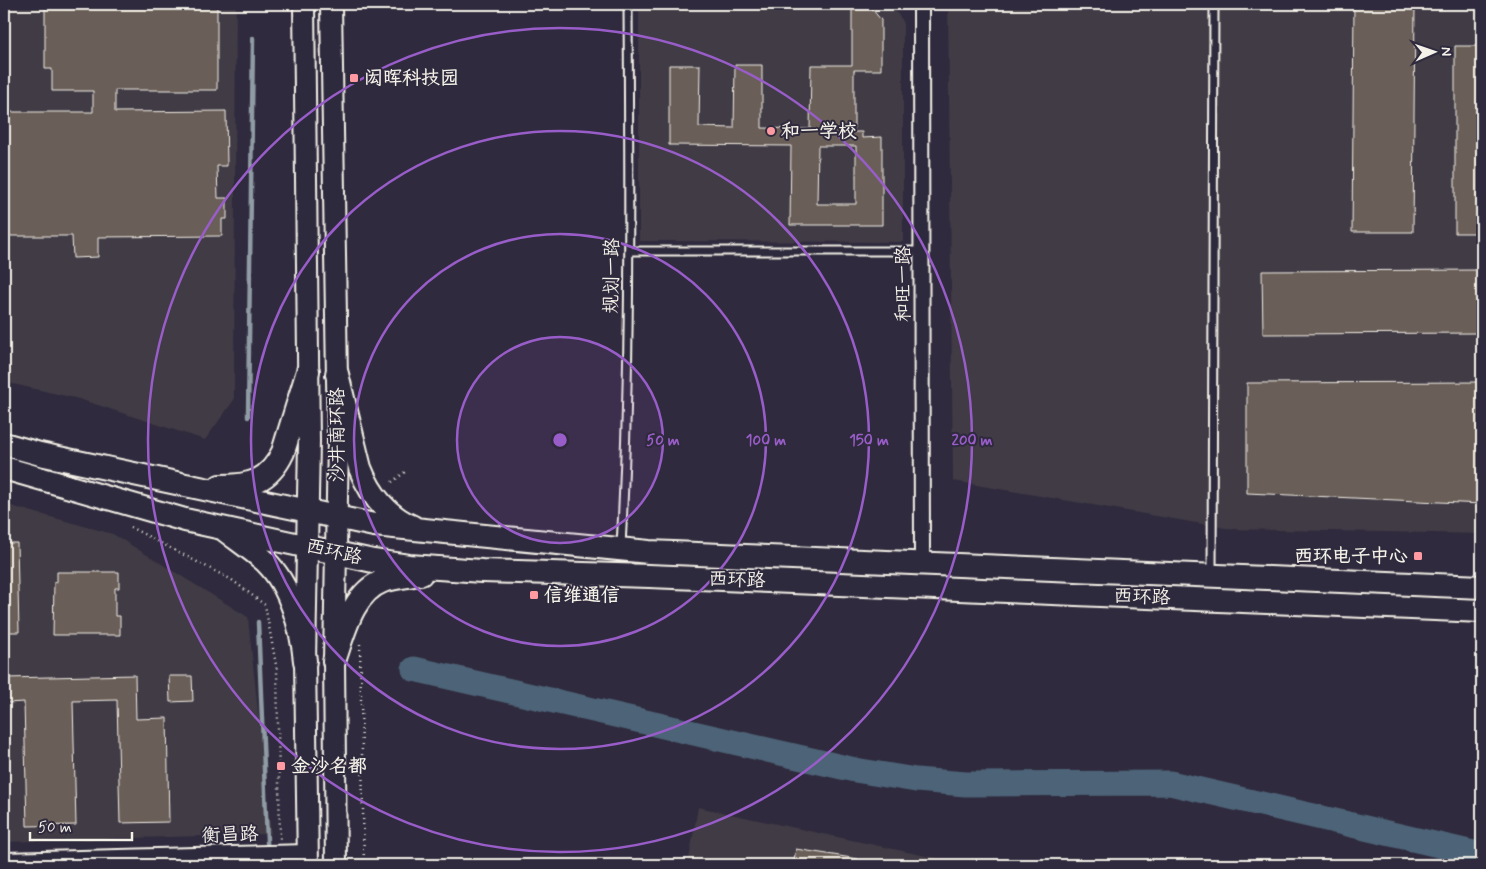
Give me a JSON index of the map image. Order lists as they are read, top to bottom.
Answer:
{
  "streets": {
    "main road": ["沙井南环路", "西环路"],
    "street": ["和旺一路", "衡昌路"],
    "lane": ["规划一路"]
  },
  "crossings": [
    ["规划一路", "西环路"],
    ["和旺一路", "西环路"],
    ["沙井南环路", "西环路"],
    ["沙井南环路", "衡昌路"]
  ],
  "places": {
    "transit": [
      "闳晖科技园",
      "西环电子中心",
      "信维通信",
      "金沙名都"
    ],
    "other": ["和一学校"]
  },
  "scale_bar": "50 m",
  "north": "right",
  "rings": [
    "50 m",
    "100 m",
    "150 m",
    "200 m"
  ]
}
